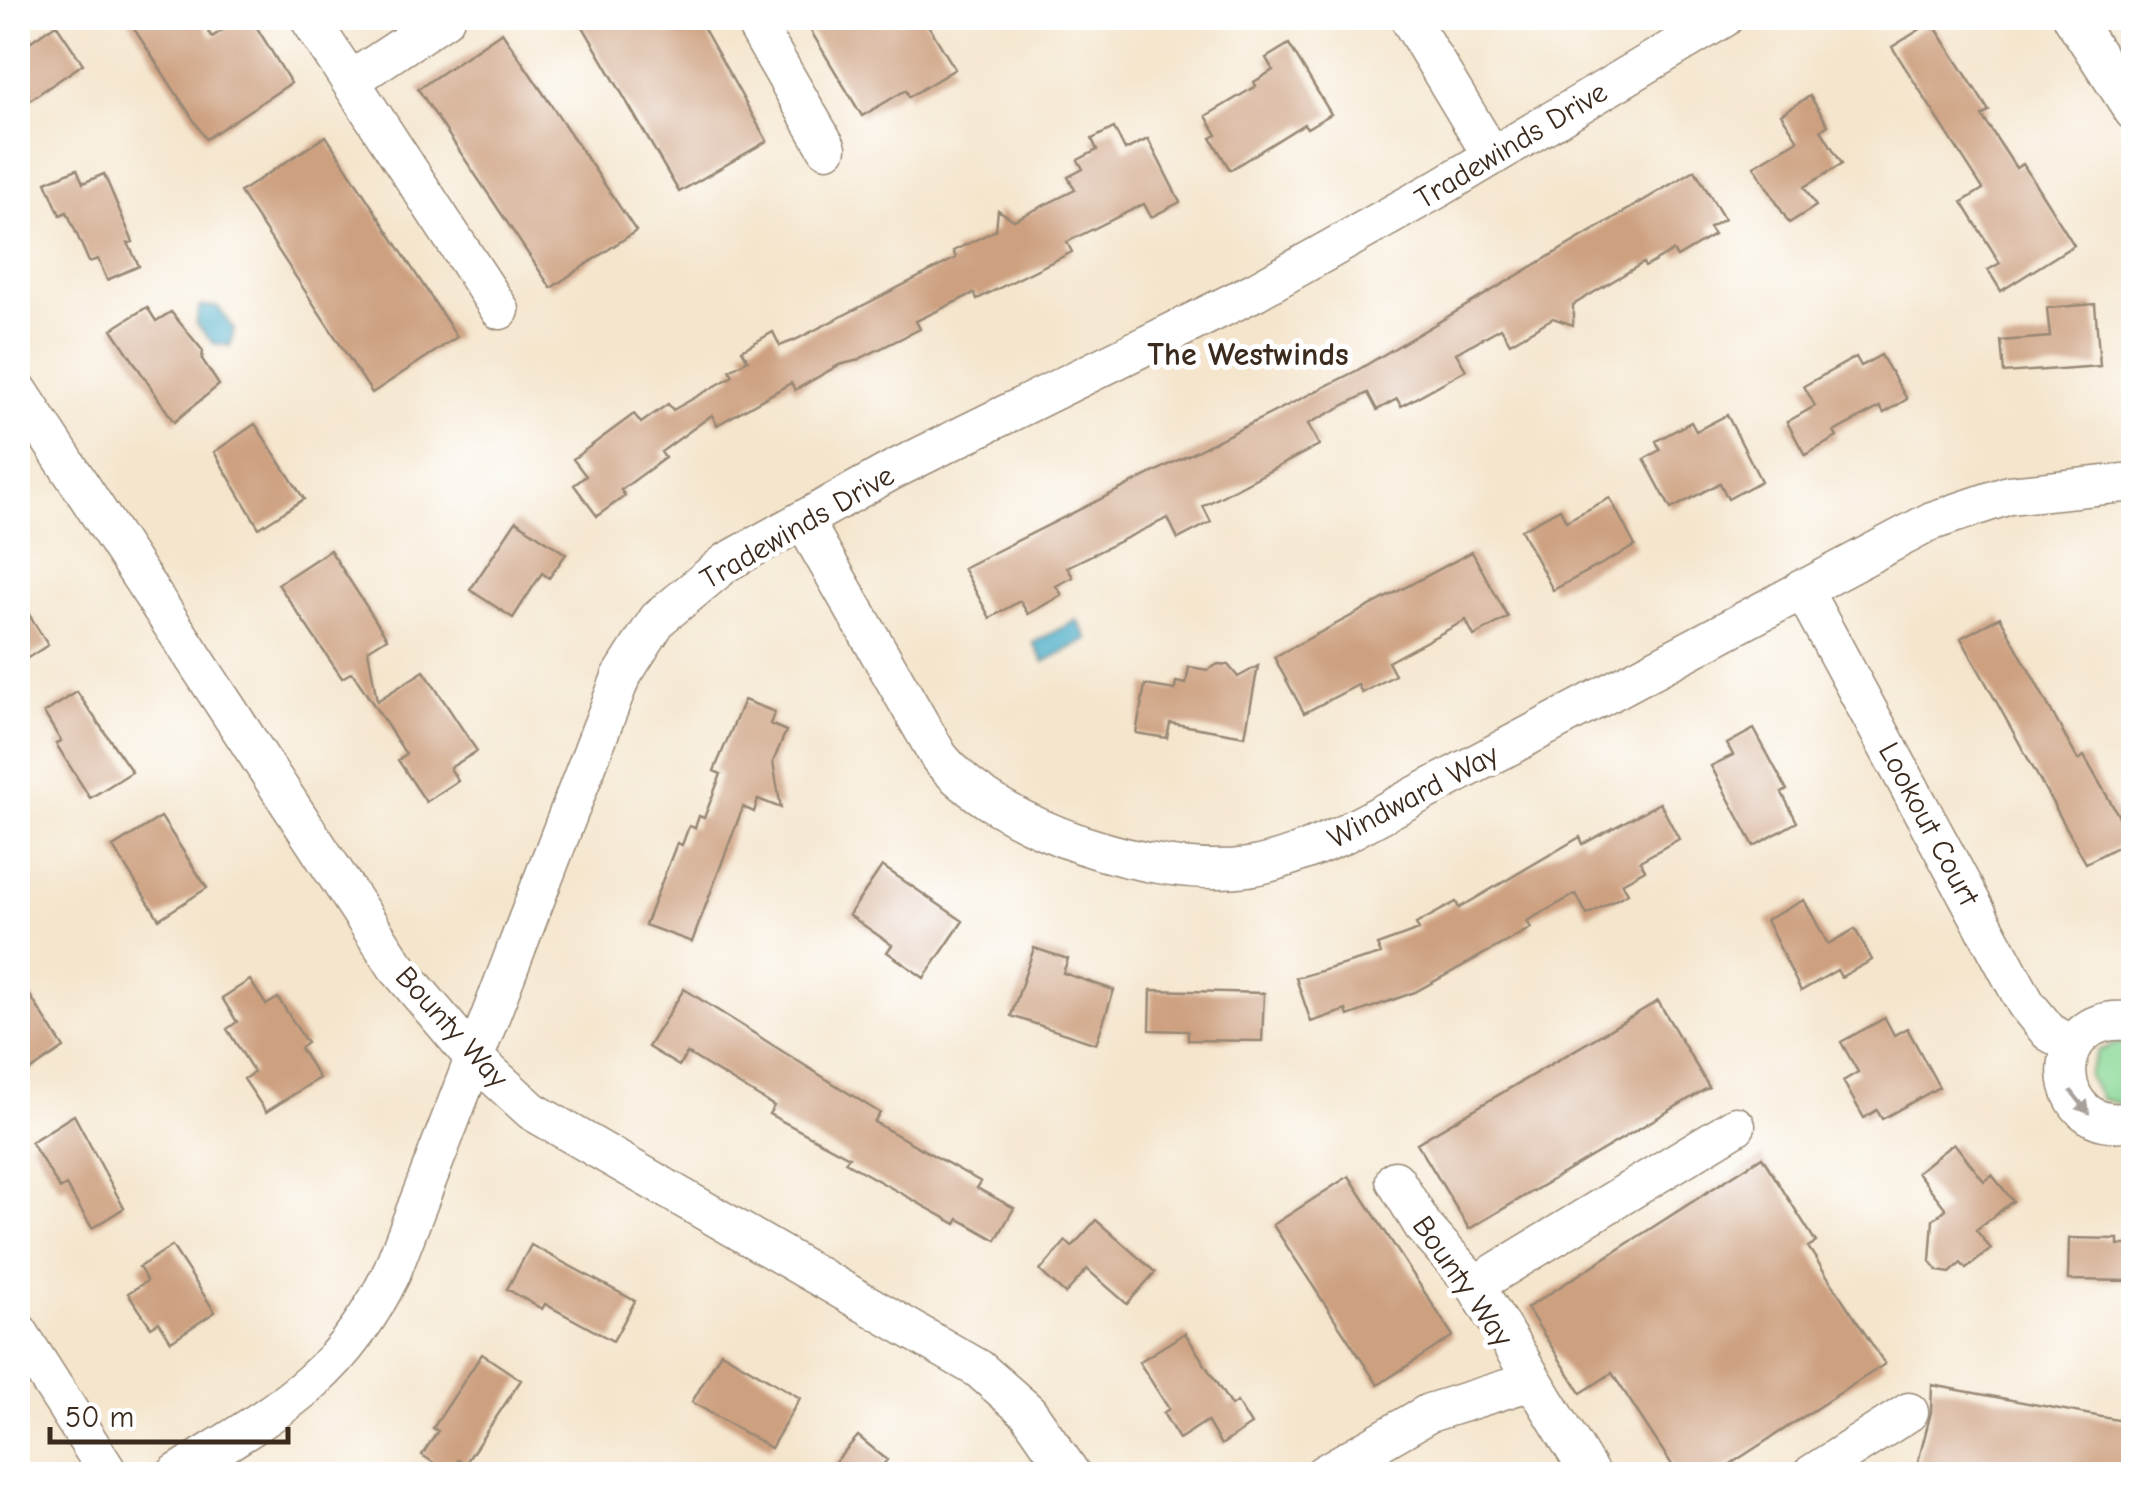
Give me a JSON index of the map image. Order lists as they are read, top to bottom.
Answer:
{
  "streets": {
    "street": [
      "Tradewinds Drive",
      "Windward Way",
      "Lookout Court",
      "Bounty Way"
    ]
  },
  "crossings": [
    ["Tradewinds Drive", "Windward Way"],
    ["Tradewinds Drive", "Bounty Way"],
    ["Windward Way", "Lookout Court"]
  ],
  "districts": ["The Westwinds"],
  "scale_bar": "50 m"
}
